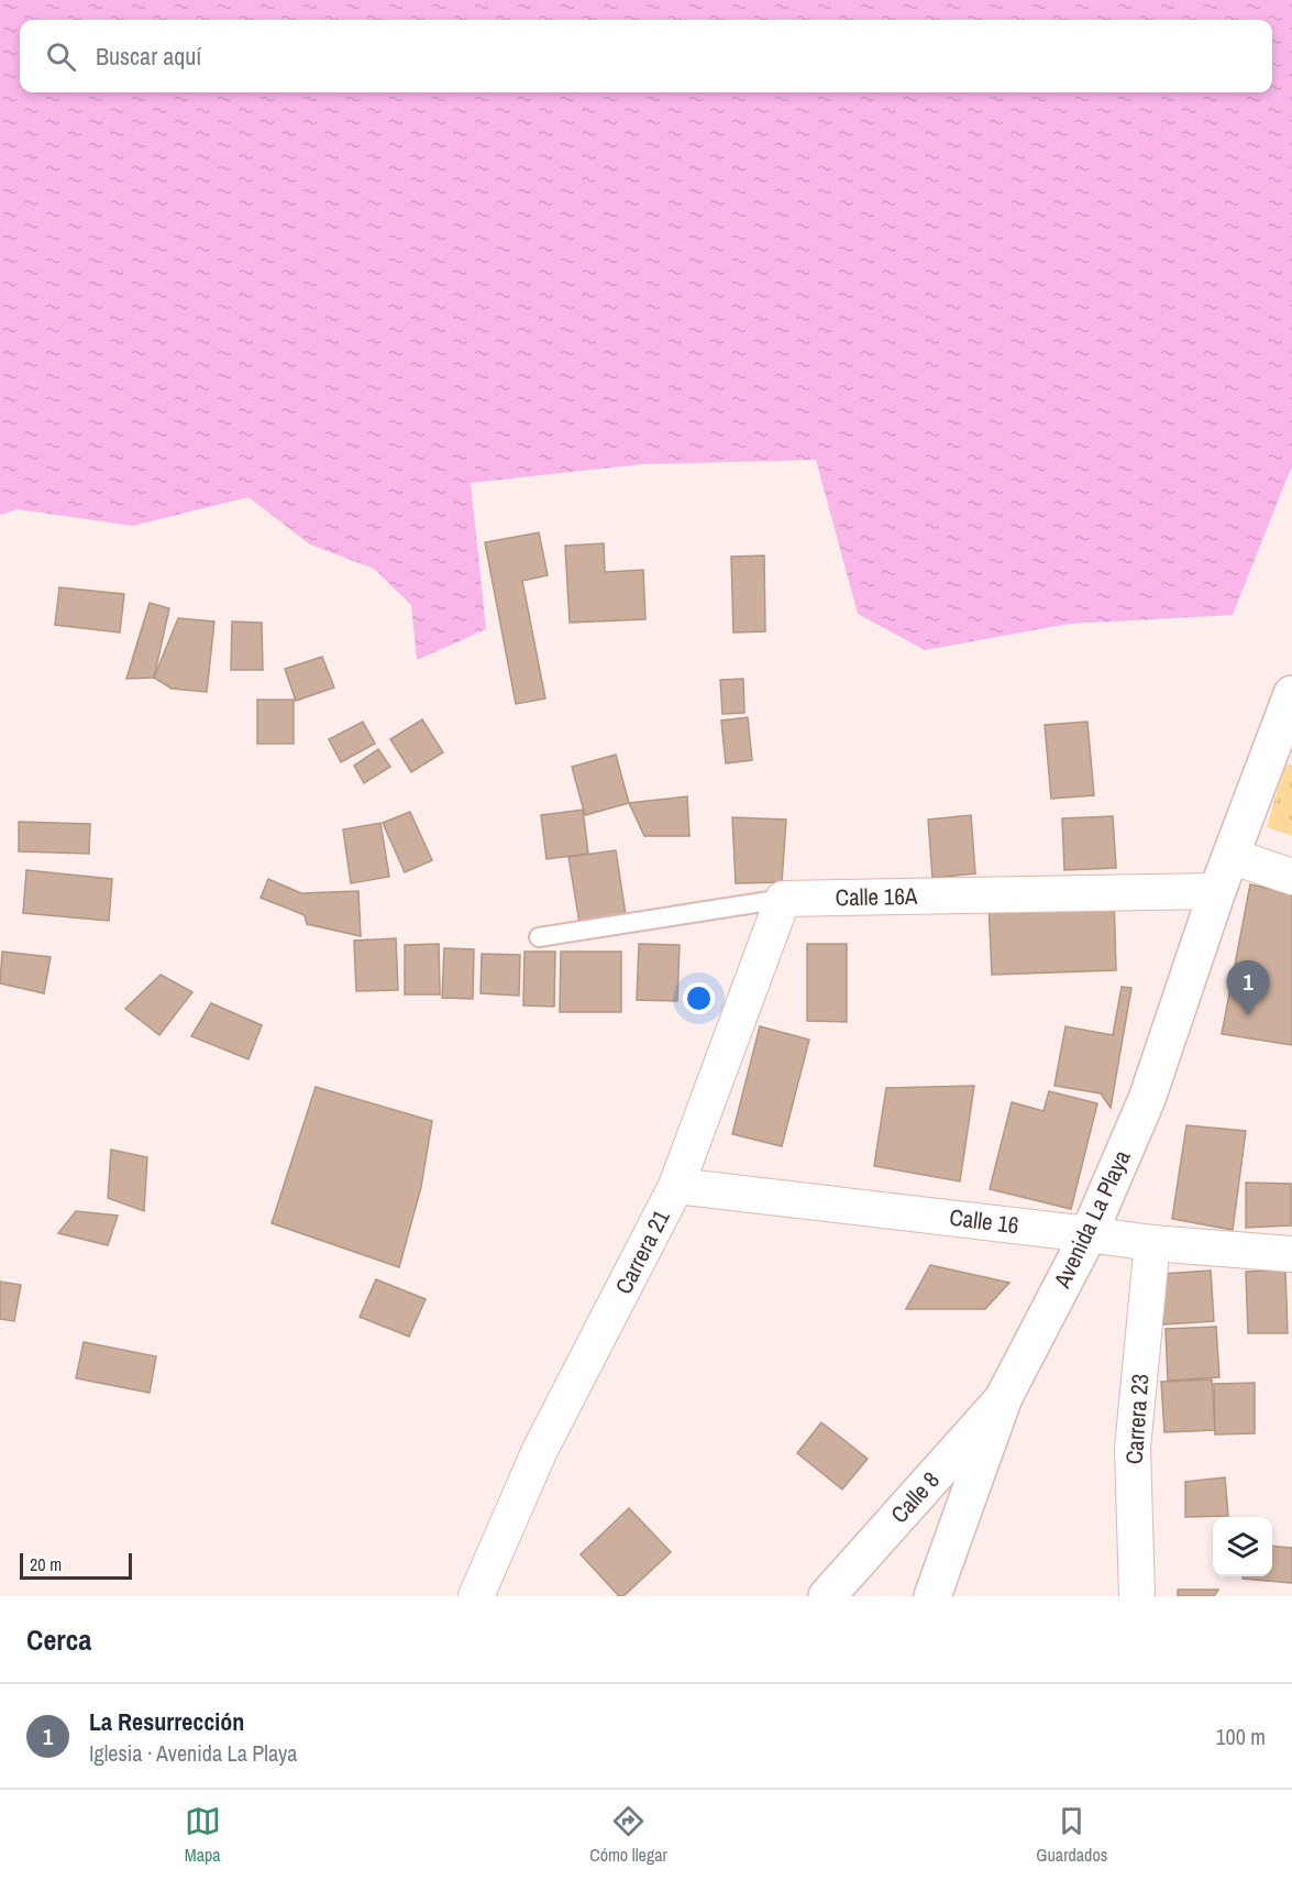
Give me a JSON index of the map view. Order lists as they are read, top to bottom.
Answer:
{
  "streets": {
    "main road": ["Avenida La Playa", "Calle 8"],
    "street": [
      "Calle 16A",
      "Calle 16",
      "Carrera 21",
      "Carrera 23"
    ]
  },
  "crossings": [
    ["Calle 16A", "Avenida La Playa"],
    ["Calle 16A", "Carrera 21"],
    ["Avenida La Playa", "Calle 16"],
    ["Avenida La Playa", "Calle 8"],
    ["Calle 16", "Carrera 21"],
    ["Calle 16", "Carrera 23"]
  ],
  "scale_bar": "20 m",
  "page": {
    "search": "Buscar aquí",
    "pins": "1",
    "scale": "20 m",
    "heading": "Cerca",
    "list": [
      {
        "mark": "1",
        "name": "La Resurrección",
        "note": "Iglesia · Avenida La Playa",
        "value": "100 m"
      }
    ],
    "nav": ["Mapa", "Cómo llegar", "Guardados"]
  }
}
